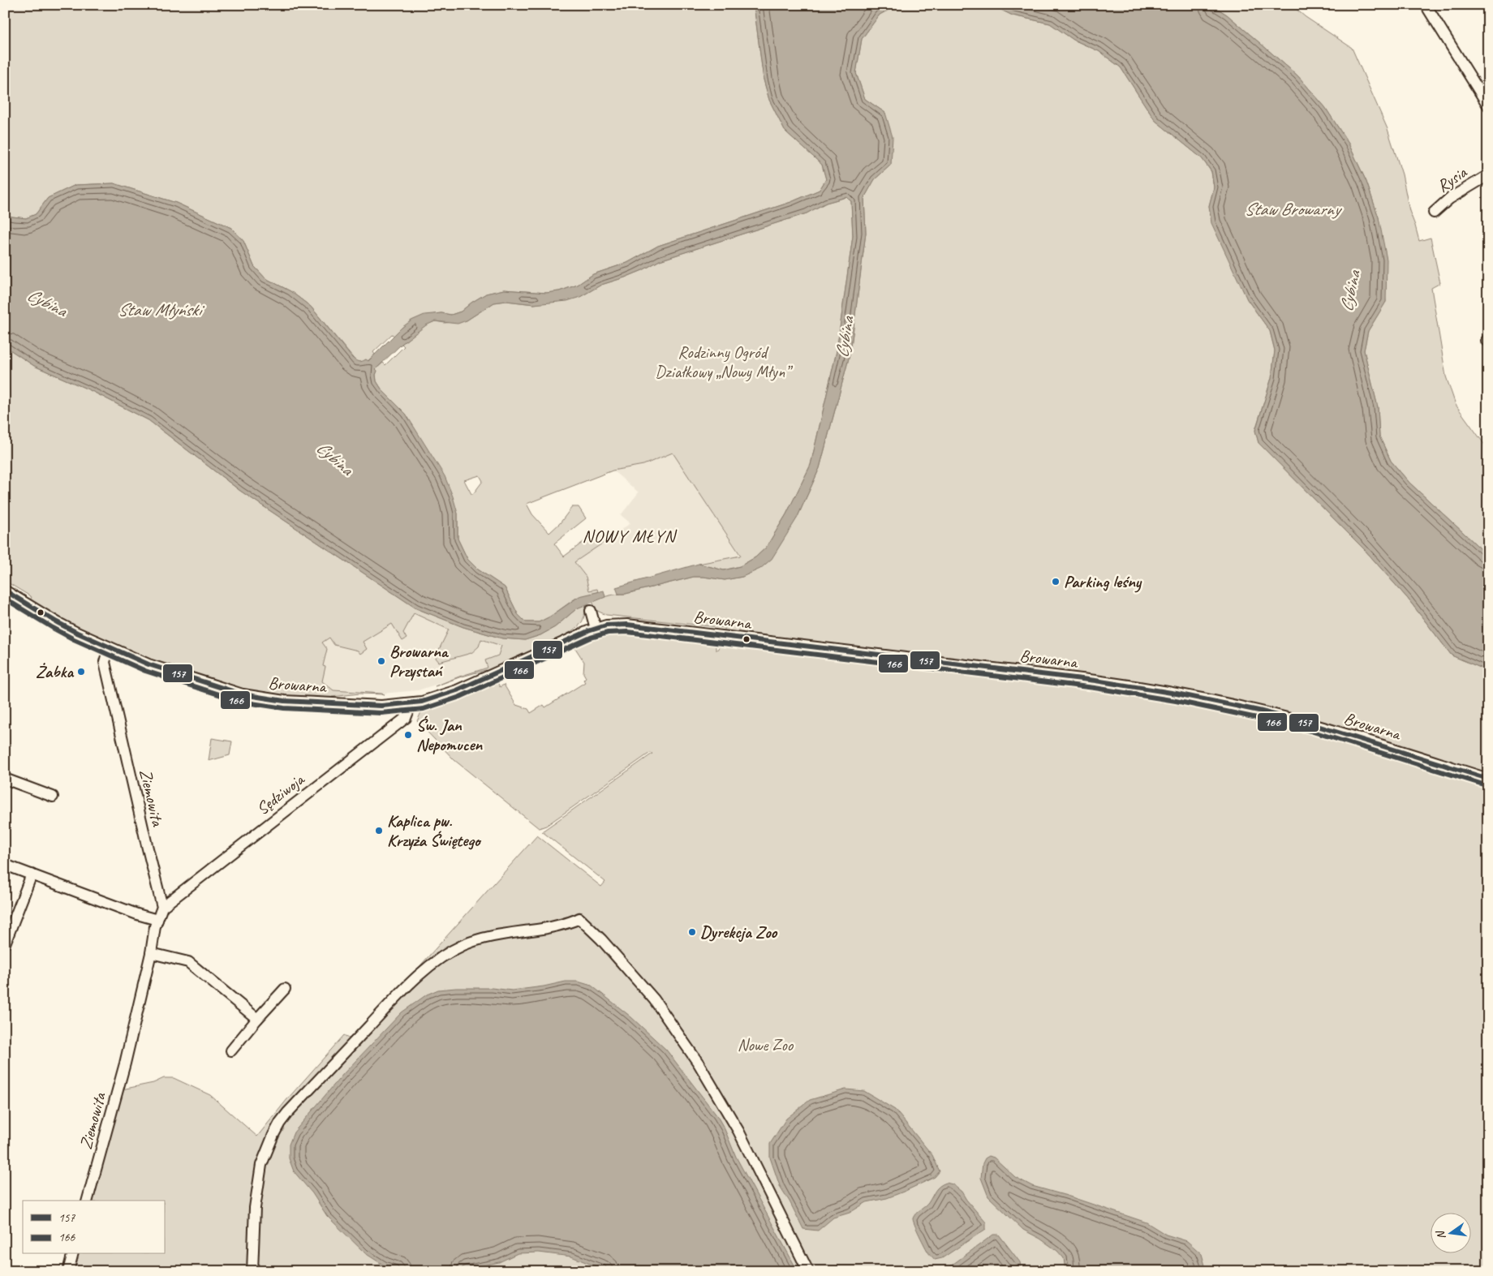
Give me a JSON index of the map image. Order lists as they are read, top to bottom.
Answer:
{
  "streets": {
    "street": [
      "Rysia",
      "Browarna",
      "Sędziwoja",
      "Ziemowita"
    ]
  },
  "crossings": [
    ["Browarna", "Sędziwoja"],
    ["Browarna", "Ziemowita"],
    ["Sędziwoja", "Ziemowita"]
  ],
  "districts": ["NOWY MŁYN"],
  "water": ["Staw Browarny", "Cybina", "Staw Młyński"],
  "parks": ["Rodzinny Ogród Działkowy „Nowy Młyn”", "Nowe Zoo"],
  "places": [
    "Parking leśny",
    "Browarna Przystań",
    "Żabka",
    "Św. Jan Nepomucen",
    "Kaplica pw. Krzyża Świętego",
    "Dyrekcja Zoo"
  ],
  "lines": ["transit line 157", "transit line 166"],
  "legend": ["157", "166"],
  "north": "left"
}
